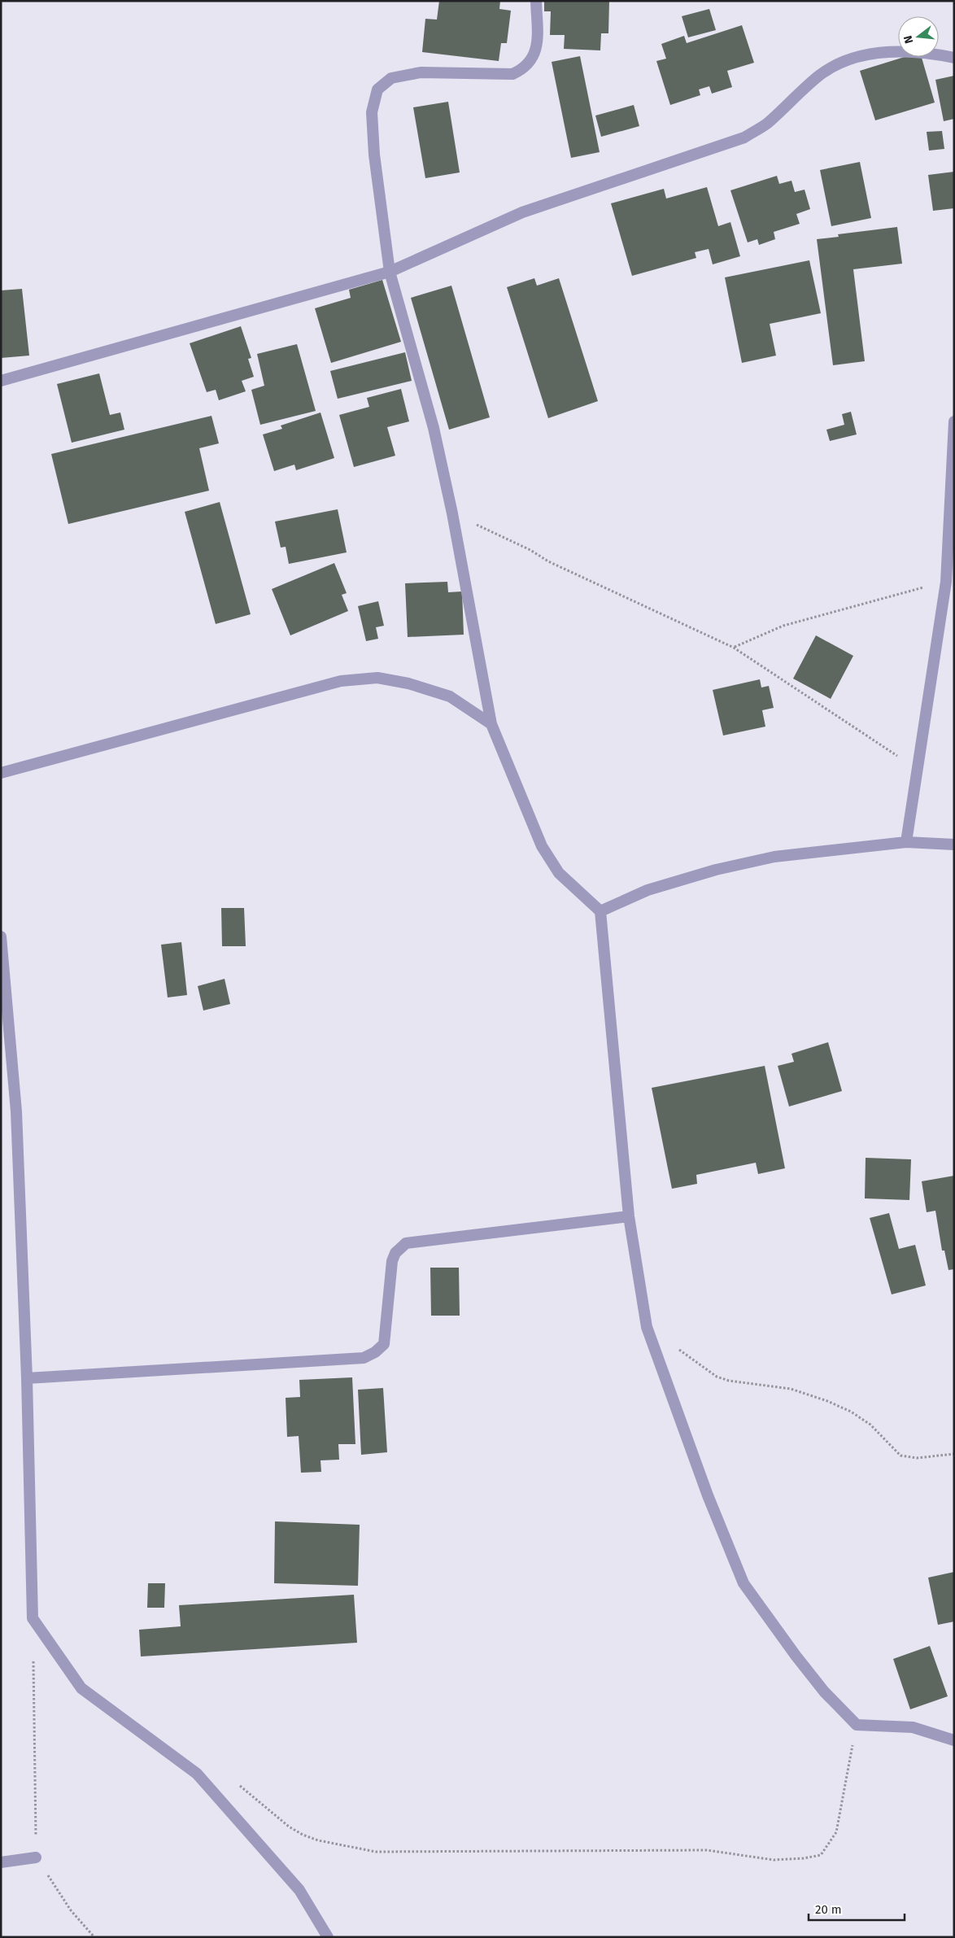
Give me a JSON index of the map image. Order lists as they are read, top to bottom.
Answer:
{
  "scale_bar": "20 m",
  "north": "left"
}
